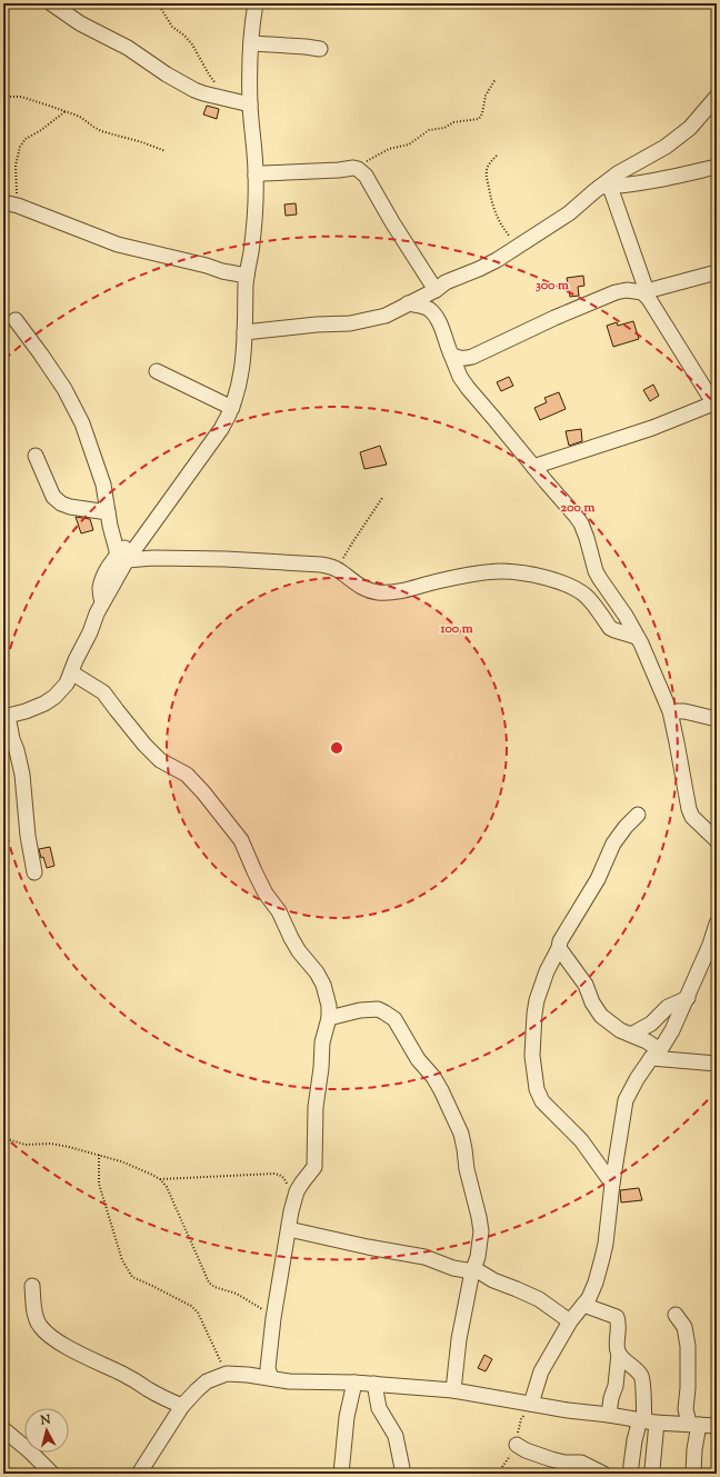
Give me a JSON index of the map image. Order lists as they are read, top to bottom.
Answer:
{
  "north": "top",
  "rings": ["300 m", "200 m", "100 m"]
}
